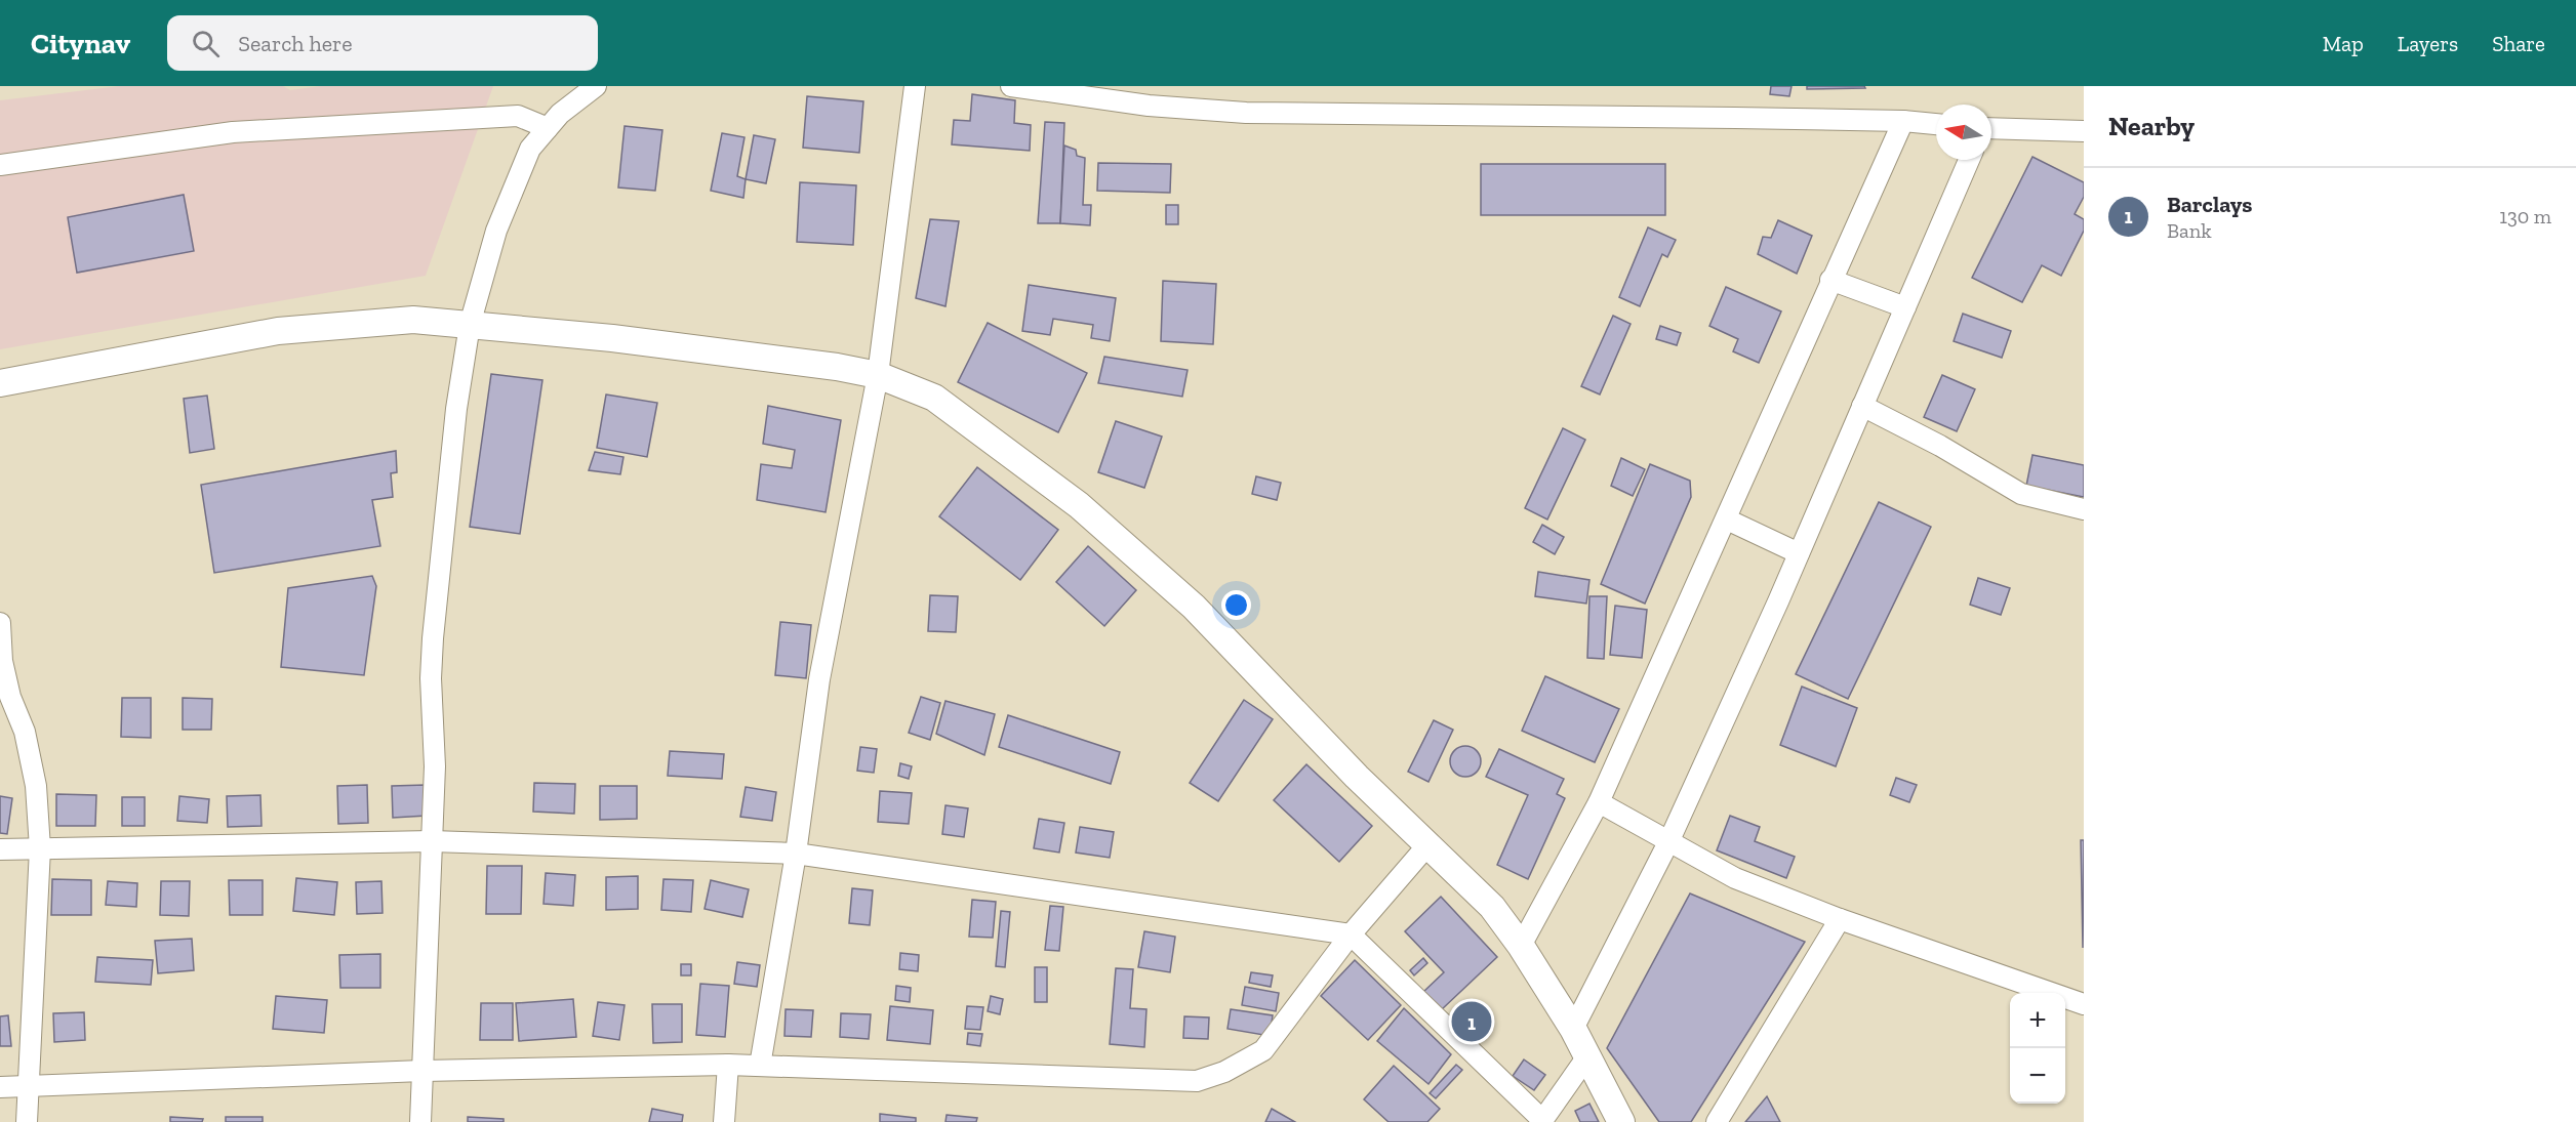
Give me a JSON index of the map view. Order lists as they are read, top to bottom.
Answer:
{
  "north": "left",
  "page": {
    "header": "Citynav",
    "search": "Search here",
    "nav": ["Map", "Layers", "Share"],
    "heading": "Nearby",
    "list": [
      {
        "mark": "1",
        "name": "Barclays",
        "note": "Bank",
        "value": "130 m"
      }
    ],
    "map_buttons": ["+", "−"],
    "pins": "1"
  }
}
